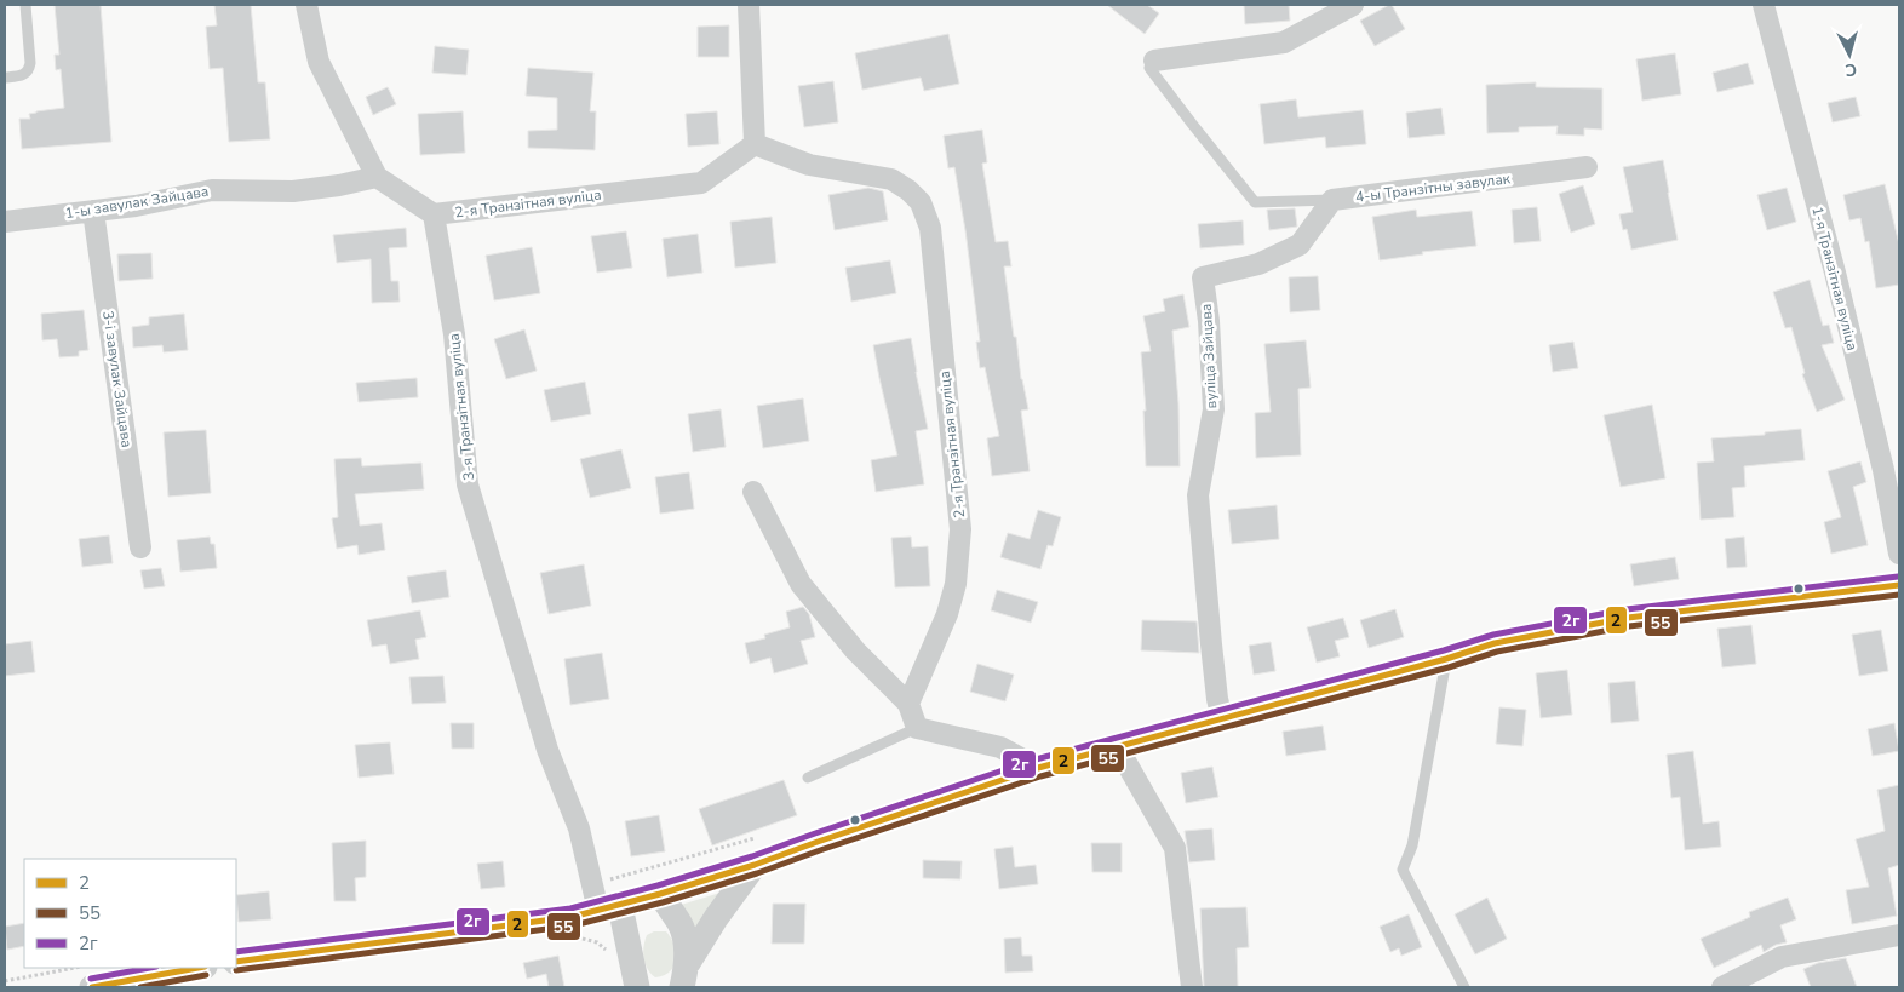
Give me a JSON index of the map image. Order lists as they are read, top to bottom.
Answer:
{
  "streets": {
    "street": [
      "4-ы Транзітны завулак",
      "1-ы завулак Зайцава",
      "2-я Транзітная вуліца",
      "1-я Транзітная вуліца",
      "вуліца Зайцава",
      "3-і завулак Зайцава",
      "3-я Транзітная вуліца"
    ]
  },
  "crossings": [
    ["4-ы Транзітны завулак", "вуліца Зайцава"],
    ["1-ы завулак Зайцава", "3-і завулак Зайцава"],
    ["2-я Транзітная вуліца", "3-я Транзітная вуліца"]
  ],
  "lines": ["transit line 2г", "transit line 2", "transit line 55"],
  "legend": ["2", "55", "2г"],
  "north": "bottom"
}
